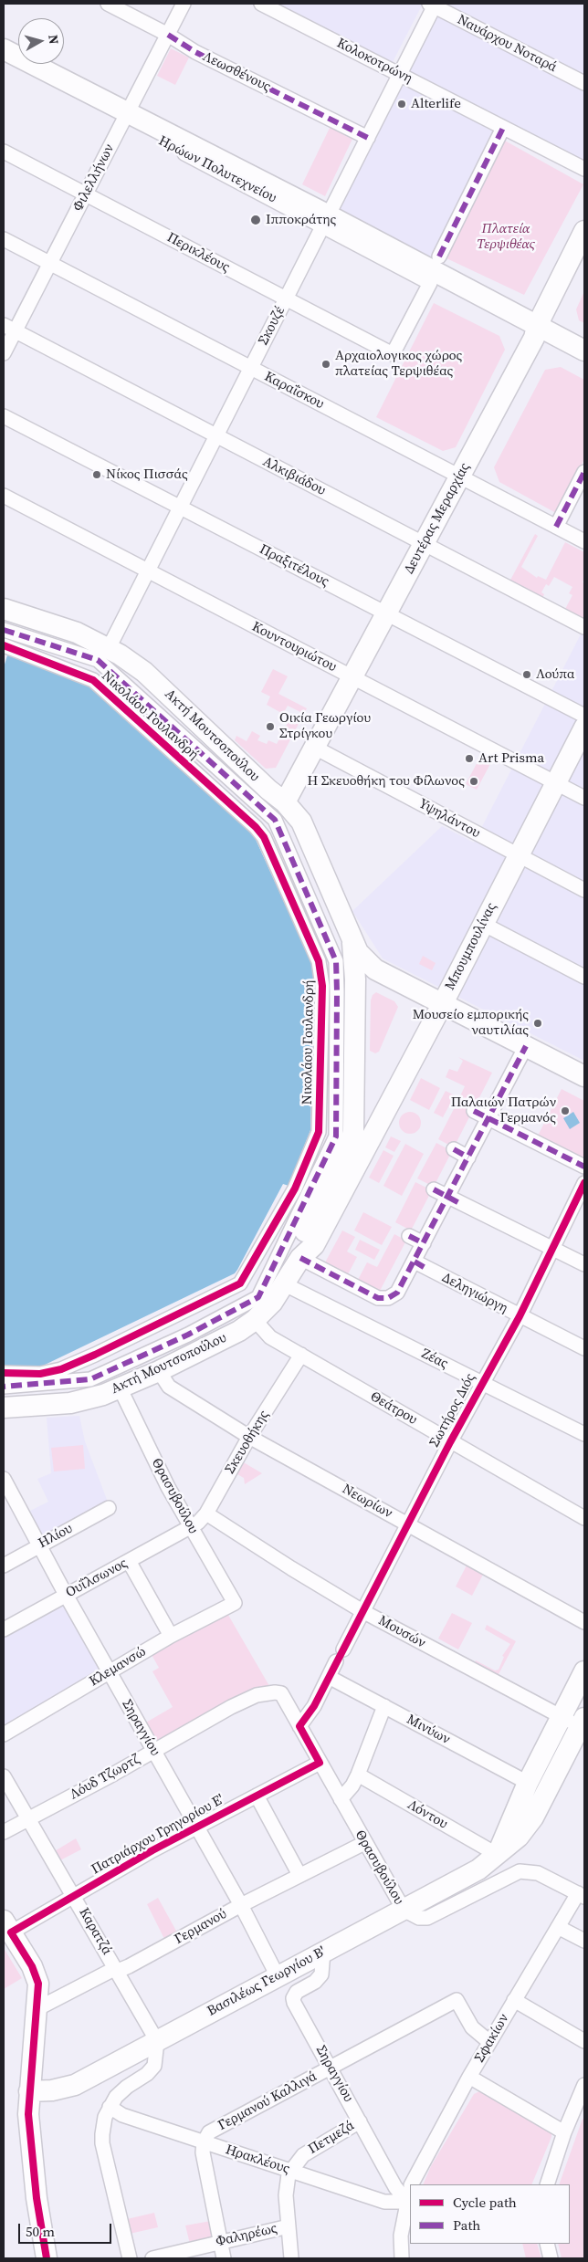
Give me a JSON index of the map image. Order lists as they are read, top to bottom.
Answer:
{
  "streets": {
    "main road": [
      "Ηρώων Πολυτεχνείου",
      "Δευτέρας Μεραρχίας",
      "Ακτή Μουτσοπούλου",
      "Μπουμπουλίνας",
      "Βασιλέως Γεωργίου Β'"
    ],
    "street": [
      "Ναυάρχου Νοταρά",
      "Κολοκοτρώνη",
      "Λεωσθένους",
      "Φιλελλήνων",
      "Περικλέους",
      "Σκουζέ",
      "Καραΐσκου",
      "Αλκιβιάδου",
      "Πραξιτέλους",
      "Κουντουριώτου",
      "Νικολάου Γουλανδρή",
      "Υψηλάντου",
      "Δεληγιώργη",
      "Ζέας",
      "Θεάτρου",
      "Σωτήρος Διός",
      "Σκευοθήκης",
      "Θρασυβούλου",
      "Νεωρίων",
      "Ηλίου",
      "Ουΐλσωνος",
      "Μουσών",
      "Κλεμανσώ",
      "Σηραγγίου",
      "Μινύων",
      "Λόυδ Τζωρτζ",
      "Λόντου",
      "Πατριάρχου Γρηγορίου Ε'",
      "Γερμανού",
      "Καρατζά",
      "Σφακίων",
      "Γερμανού Καλλιγά",
      "Πετμεζά",
      "Ηρακλέους",
      "Φαληρέως"
    ]
  },
  "crossings": [
    ["Ναυάρχου Νοταρά", "Σκουζέ"],
    ["Κολοκοτρώνη", "Σκουζέ"],
    ["Λεωσθένους", "Φιλελλήνων"],
    ["Λεωσθένους", "Σκουζέ"],
    ["Ηρώων Πολυτεχνείου", "Φιλελλήνων"],
    ["Ηρώων Πολυτεχνείου", "Περικλέους"],
    ["Ηρώων Πολυτεχνείου", "Σκουζέ"],
    ["Φιλελλήνων", "Περικλέους"],
    ["Φιλελλήνων", "Καραΐσκου"],
    ["Φιλελλήνων", "Αλκιβιάδου"],
    ["Περικλέους", "Σκουζέ"],
    ["Σκουζέ", "Καραΐσκου"],
    ["Σκουζέ", "Αλκιβιάδου"],
    ["Σκουζέ", "Πραξιτέλους"],
    ["Σκουζέ", "Κουντουριώτου"],
    ["Σκουζέ", "Ακτή Μουτσοπούλου"],
    ["Καραΐσκου", "Δευτέρας Μεραρχίας"],
    ["Αλκιβιάδου", "Δευτέρας Μεραρχίας"],
    ["Δευτέρας Μεραρχίας", "Πραξιτέλους"],
    ["Δευτέρας Μεραρχίας", "Κουντουριώτου"],
    ["Δευτέρας Μεραρχίας", "Ακτή Μουτσοπούλου"],
    ["Δευτέρας Μεραρχίας", "Υψηλάντου"],
    ["Κουντουριώτου", "Μπουμπουλίνας"],
    ["Ακτή Μουτσοπούλου", "Μπουμπουλίνας"],
    ["Ακτή Μουτσοπούλου", "Ζέας"],
    ["Ακτή Μουτσοπούλου", "Θεάτρου"],
    ["Ακτή Μουτσοπούλου", "Θρασυβούλου"],
    ["Ακτή Μουτσοπούλου", "Νεωρίων"],
    ["Υψηλάντου", "Μπουμπουλίνας"],
    ["Δεληγιώργη", "Σωτήρος Διός"],
    ["Ζέας", "Σωτήρος Διός"],
    ["Θεάτρου", "Σωτήρος Διός"],
    ["Θεάτρου", "Σκευοθήκης"],
    ["Σωτήρος Διός", "Θρασυβούλου"],
    ["Σωτήρος Διός", "Νεωρίων"],
    ["Σωτήρος Διός", "Μουσών"],
    ["Σωτήρος Διός", "Μινύων"],
    ["Σκευοθήκης", "Θρασυβούλου"],
    ["Σκευοθήκης", "Νεωρίων"],
    ["Σκευοθήκης", "Ουΐλσωνος"],
    ["Σκευοθήκης", "Μουσών"],
    ["Θρασυβούλου", "Ουΐλσωνος"],
    ["Θρασυβούλου", "Κλεμανσώ"],
    ["Θρασυβούλου", "Λόυδ Τζωρτζ"],
    ["Θρασυβούλου", "Πατριάρχου Γρηγορίου Ε'"],
    ["Θρασυβούλου", "Γερμανού"],
    ["Θρασυβούλου", "Βασιλέως Γεωργίου Β'"],
    ["Θρασυβούλου", "Σφακίων"],
    ["Ηλίου", "Σηραγγίου"],
    ["Ουΐλσωνος", "Σηραγγίου"],
    ["Μουσών", "Βασιλέως Γεωργίου Β'"],
    ["Κλεμανσώ", "Σηραγγίου"],
    ["Σηραγγίου", "Λόυδ Τζωρτζ"],
    ["Σηραγγίου", "Πατριάρχου Γρηγορίου Ε'"],
    ["Σηραγγίου", "Γερμανού"],
    ["Σηραγγίου", "Βασιλέως Γεωργίου Β'"],
    ["Σηραγγίου", "Σφακίων"],
    ["Σηραγγίου", "Γερμανού Καλλιγά"],
    ["Σηραγγίου", "Πετμεζά"],
    ["Σηραγγίου", "Ηρακλέους"],
    ["Μινύων", "Βασιλέως Γεωργίου Β'"],
    ["Λόυδ Τζωρτζ", "Καρατζά"],
    ["Λόντου", "Βασιλέως Γεωργίου Β'"],
    ["Πατριάρχου Γρηγορίου Ε'", "Καρατζά"],
    ["Γερμανού", "Καρατζά"],
    ["Καρατζά", "Βασιλέως Γεωργίου Β'"],
    ["Σφακίων", "Γερμανού Καλλιγά"],
    ["Σφακίων", "Ηρακλέους"],
    ["Γερμανού Καλλιγά", "Ηρακλέους"],
    ["Πετμεζά", "Ηρακλέους"]
  ],
  "parks": ["Πλατεία Τερψιθέας"],
  "places": [
    "Alterlife",
    "Ιπποκράτης",
    "Αρχαιολογικος χώρος πλατείας Τερψιθέας",
    "Νίκος Πισσάς",
    "Λούπα",
    "Οικία Γεωργίου Στρίγκου",
    "Art Prisma",
    "Η Σκευοθήκη του Φίλωνος",
    "Μουσείο εμπορικής ναυτιλίας",
    "Παλαιών Πατρών Γερμανός"
  ],
  "legend": ["Cycle path", "Path"],
  "scale_bar": "50 m",
  "north": "right"
}
